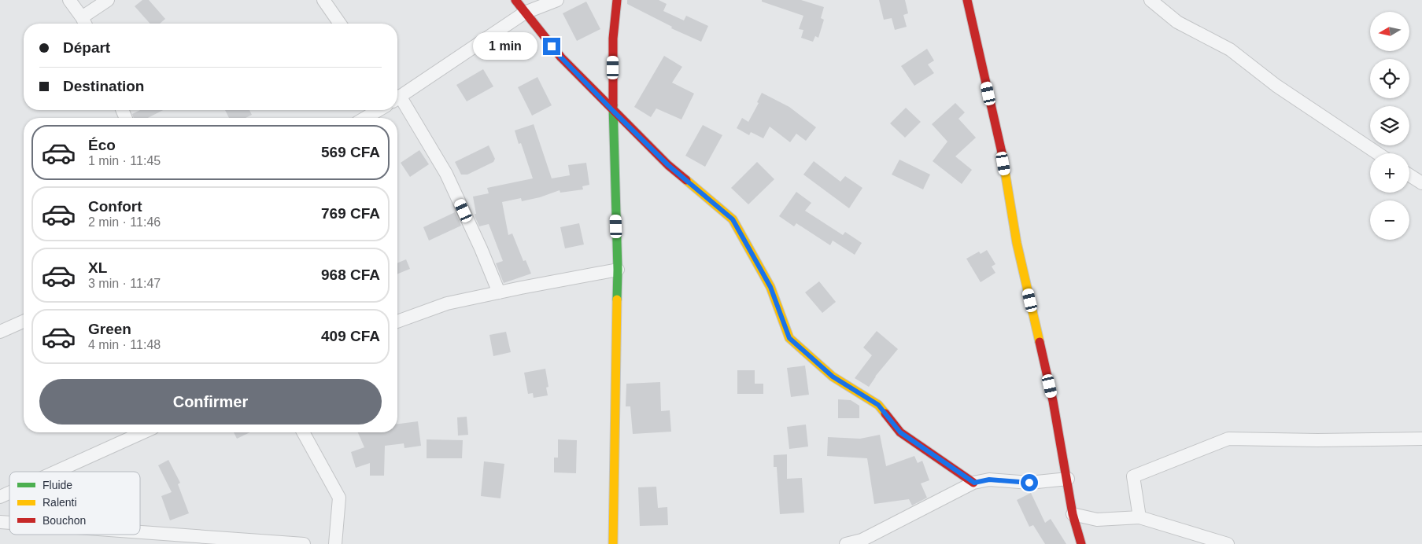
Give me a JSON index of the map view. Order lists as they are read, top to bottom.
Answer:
{
  "legend": ["Fluide", "Ralenti", "Bouchon"],
  "north": "left",
  "page": {
    "map_buttons": ["+", "−"],
    "banner": ["Départ", "Destination"],
    "bubble": "1 min",
    "list": [
      {
        "name": "Éco",
        "note": "1 min · 11:45",
        "value": "569 CFA"
      },
      {
        "name": "Confort",
        "note": "2 min · 11:46",
        "value": "769 CFA"
      },
      {
        "name": "XL",
        "note": "3 min · 11:47",
        "value": "968 CFA"
      },
      {
        "name": "Green",
        "note": "4 min · 11:48",
        "value": "409 CFA"
      }
    ],
    "buttons": "Confirmer"
  }
}
